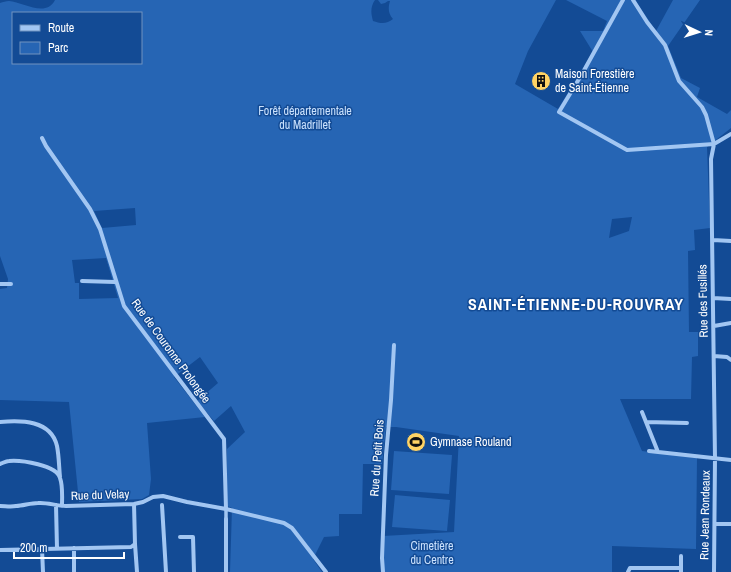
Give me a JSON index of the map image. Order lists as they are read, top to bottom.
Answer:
{
  "streets": {
    "street": [
      "Rue des Fusillés",
      "Rue de Couronne Prolongée",
      "Rue du Petit Bois",
      "Rue du Velay",
      "Rue Jean Rondeaux"
    ]
  },
  "crossings": [
    ["Rue des Fusillés", "Rue Jean Rondeaux"],
    ["Rue de Couronne Prolongée", "Rue du Velay"]
  ],
  "districts": ["SAINT-ÉTIENNE-DU-ROUVRAY"],
  "parks": ["Forêt départementale du Madrillet", "Cimetière du Centre"],
  "places": {
    "building": ["Maison Forestière de Saint-Étienne"],
    "sports": ["Gymnase Rouland"]
  },
  "legend": ["Route", "Parc"],
  "scale_bar": "200 m",
  "north": "right"
}
